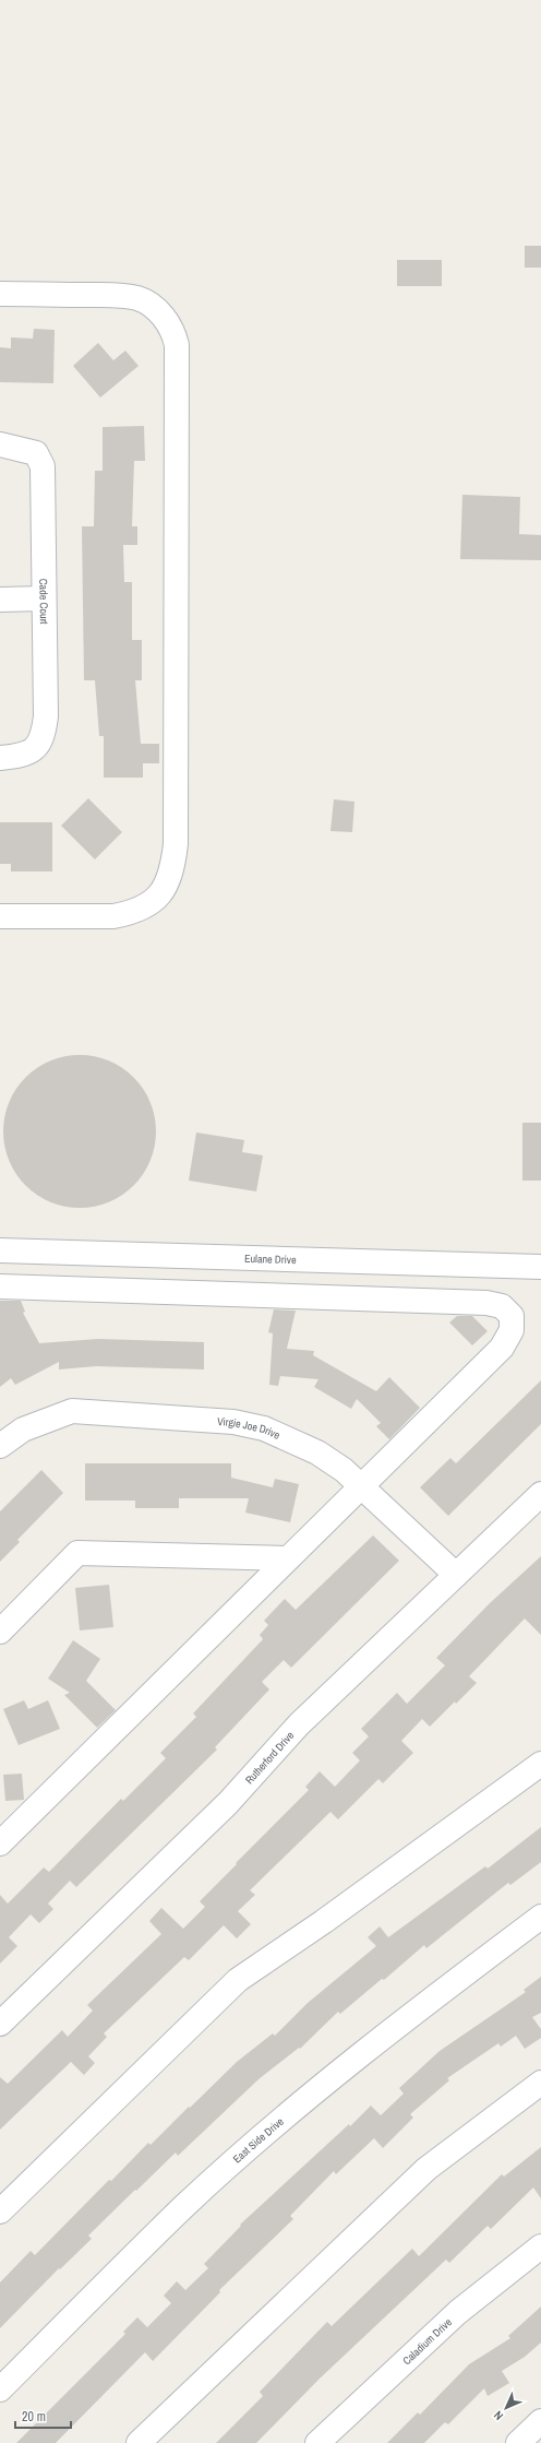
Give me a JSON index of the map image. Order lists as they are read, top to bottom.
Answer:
{
  "streets": {
    "street": [
      "Cade Court",
      "Eulane Drive",
      "Virgie Joe Drive",
      "Rutherford Drive",
      "East Side Drive",
      "Caladium Drive"
    ]
  },
  "crossings": [
    ["Virgie Joe Drive", "Rutherford Drive"]
  ],
  "scale_bar": "20 m",
  "north": "bottom left"
}
